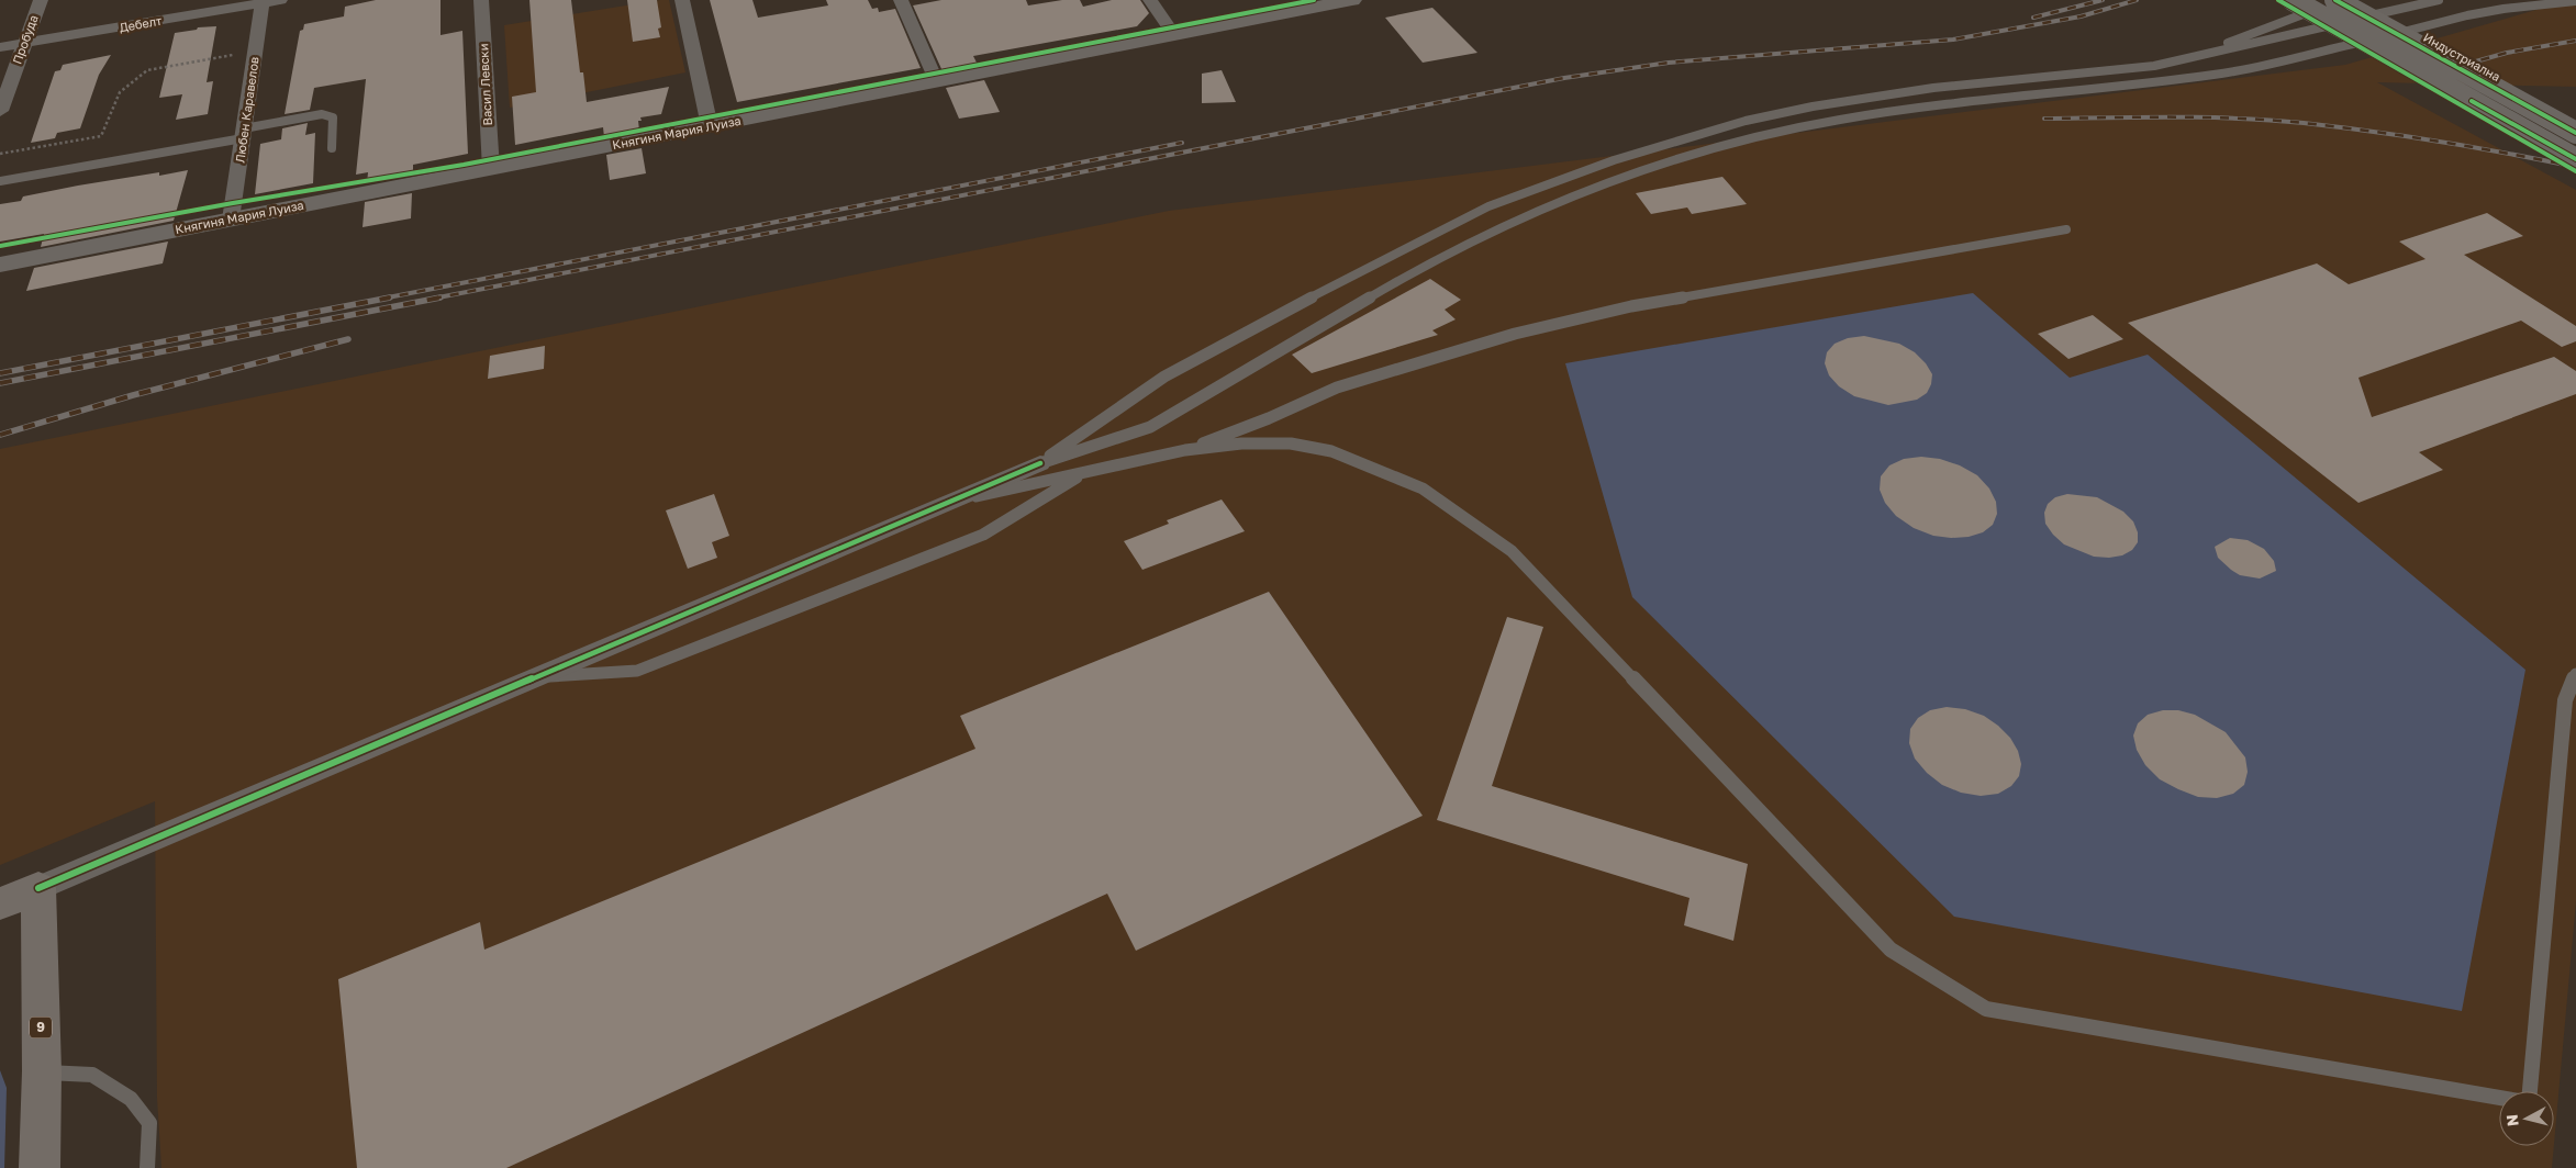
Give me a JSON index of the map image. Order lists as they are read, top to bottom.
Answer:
{
  "streets": {
    "highway": ["9"],
    "main road": ["Индустриална", "Княгиня Мария Луиза"],
    "street": [
      "Дебелт",
      "Пробуда",
      "Васил Левски",
      "Любен Каравелов"
    ]
  },
  "crossings": [
    ["Дебелт", "Пробуда"],
    ["Дебелт", "Любен Каравелов"],
    ["Васил Левски", "Княгиня Мария Луиза"],
    ["Любен Каравелов", "Княгиня Мария Луиза"]
  ],
  "north": "left"
}
